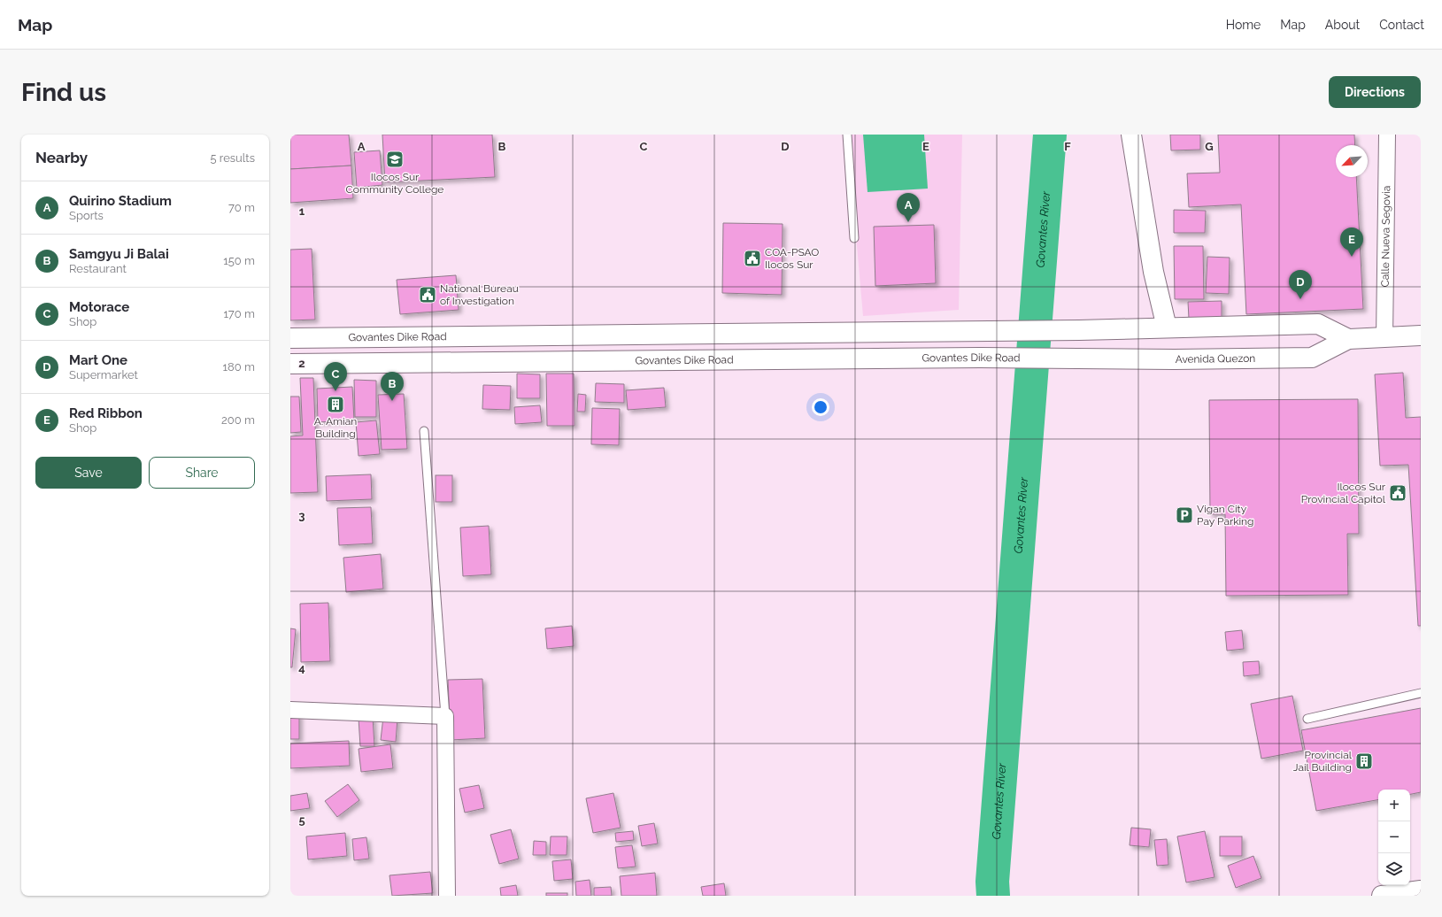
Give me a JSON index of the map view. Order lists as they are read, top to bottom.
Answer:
{
  "streets": {
    "main road": ["Govantes Dike Road", "Avenida Quezon"],
    "street": ["Calle Nueva Segovia"]
  },
  "crossings": [
    ["Calle Nueva Segovia", "Avenida Quezon"],
    ["Govantes Dike Road", "Avenida Quezon"]
  ],
  "water": ["Govantes River"],
  "places": {
    "school or university": ["Ilocos Sur Community College"],
    "public building": ["COA-PSAO Ilocos Sur", "National Bureau of Investigation", "Ilocos Sur Provincial Capitol"],
    "building": ["A. Amian Building", "Provincial Jail Building"],
    "parking": ["Vigan City Pay Parking"]
  },
  "north": "bottom left",
  "page": {
    "header": "Map",
    "nav": [
      "Home",
      "Map",
      "About",
      "Contact"
    ],
    "buttons": [
      "Directions",
      ["Save", "Share"]
    ],
    "title": "Find us",
    "heading": ["Nearby", "5 results"],
    "list": [
      {
        "mark": "A",
        "name": "Quirino Stadium",
        "note": "Sports",
        "value": "70 m"
      },
      {
        "mark": "B",
        "name": "Samgyu Ji Balai",
        "note": "Restaurant",
        "value": "150 m"
      },
      {
        "mark": "C",
        "name": "Motorace",
        "note": "Shop",
        "value": "170 m"
      },
      {
        "mark": "D",
        "name": "Mart One",
        "note": "Supermarket",
        "value": "180 m"
      },
      {
        "mark": "E",
        "name": "Red Ribbon",
        "note": "Shop",
        "value": "200 m"
      }
    ],
    "pins": [
      "A",
      "E",
      "D",
      "C",
      "B"
    ],
    "map_buttons": ["+", "−"]
  },
  "grid": {
    "columns": [
      "A",
      "B",
      "C",
      "D",
      "E",
      "F",
      "G"
    ],
    "rows": [
      "1",
      "2",
      "3",
      "4",
      "5"
    ]
  }
}
